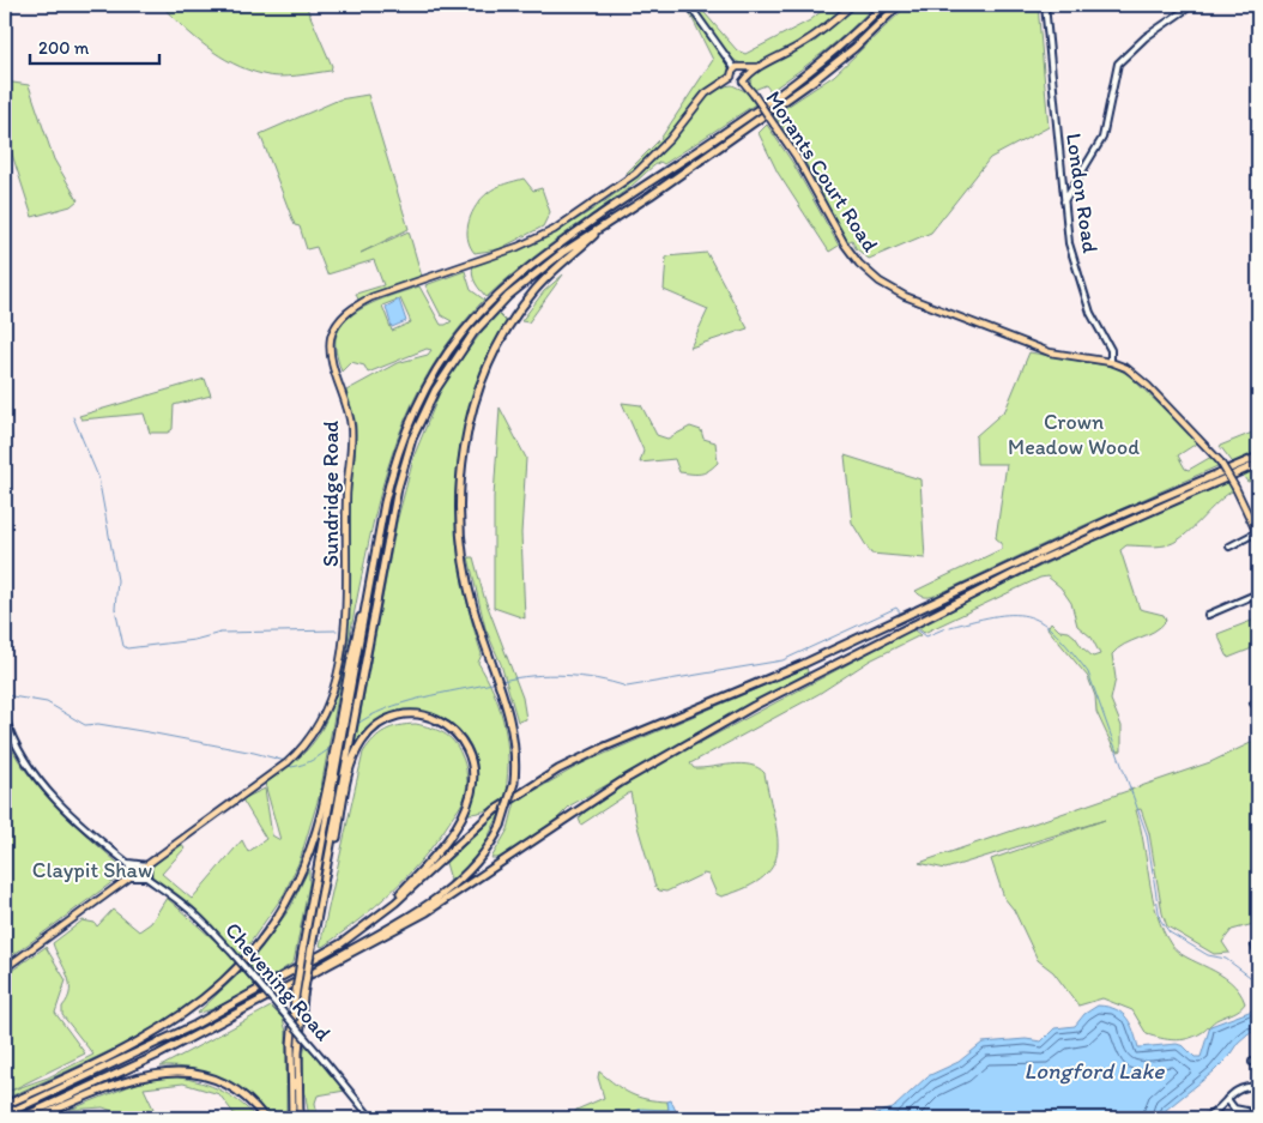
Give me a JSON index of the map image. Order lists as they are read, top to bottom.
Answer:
{
  "streets": {
    "main road": ["Morants Court Road", "Sundridge Road"],
    "street": ["London Road", "Chevening Road"]
  },
  "crossings": [
    ["Morants Court Road", "London Road"],
    ["Sundridge Road", "Chevening Road"]
  ],
  "water": ["Longford Lake"],
  "parks": ["Crown Meadow Wood", "Claypit Shaw"],
  "scale_bar": "200 m"
}
